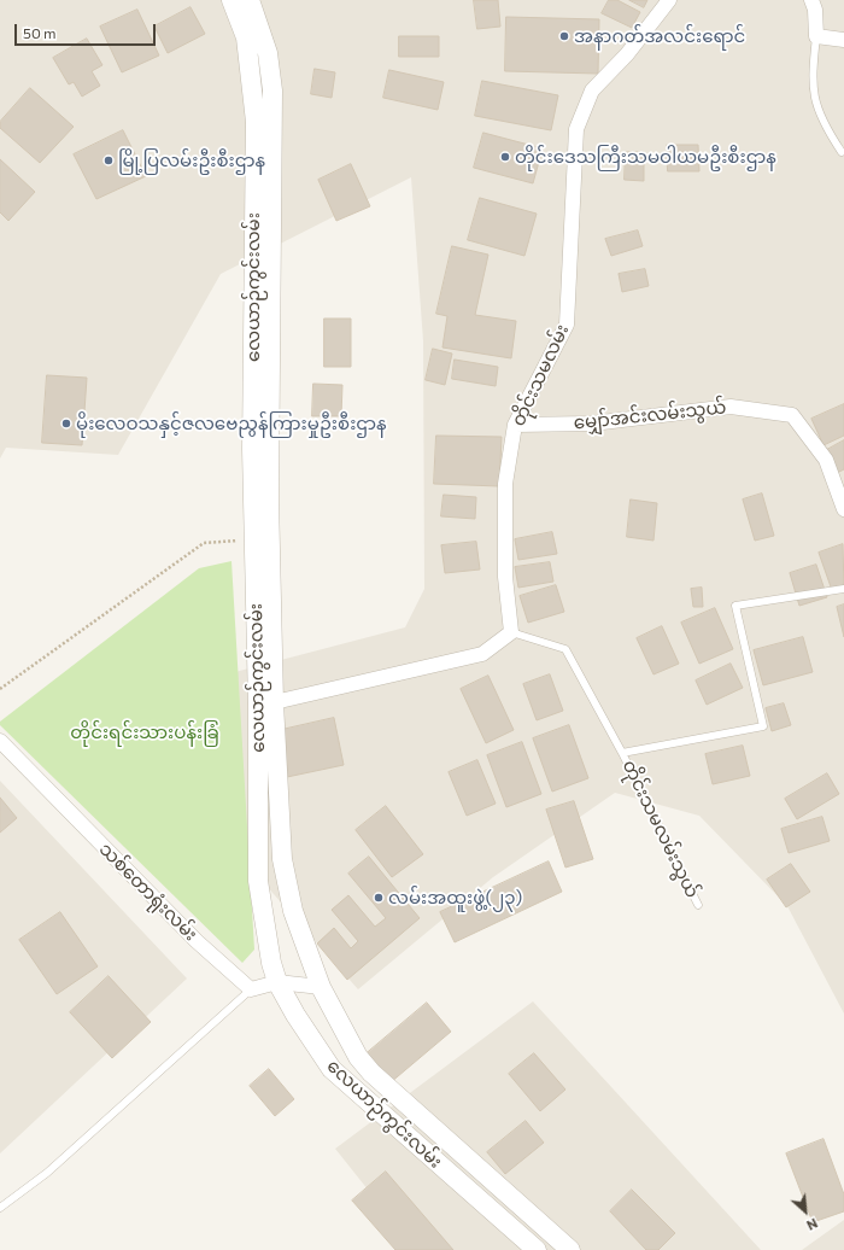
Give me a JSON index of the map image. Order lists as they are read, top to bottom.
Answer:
{
  "streets": {
    "street": [
      "လေယာဉ်ကွင်းလမ်း",
      "တိုင်းသမလမ်း",
      "မျှော်အင်းလမ်းသွယ်",
      "သစ်တောရုံးလမ်း"
    ],
    "lane": ["တိုင်းသမလမ်းသွယ်"]
  },
  "crossings": [
    ["တိုင်းသမလမ်း", "မျှော်အင်းလမ်းသွယ်"],
    ["တိုင်းသမလမ်း", "တိုင်းသမလမ်းသွယ်"]
  ],
  "parks": ["တိုင်းရင်းသားပန်းခြံ"],
  "places": [
    "အနာဂတ်အလင်းရောင်",
    "တိုင်းဒေသကြီးသမဝါယမဦးစီးဌာန",
    "မြို့ပြလမ်းဦးစီးဌာန",
    "မိုးလေဝသနှင့်ဇလဗေညွန်ကြားမှုဦးစီးဌာန",
    "လမ်းအထူးဖွဲ့(၂၃)"
  ],
  "scale_bar": "50 m",
  "north": "bottom right"
}
